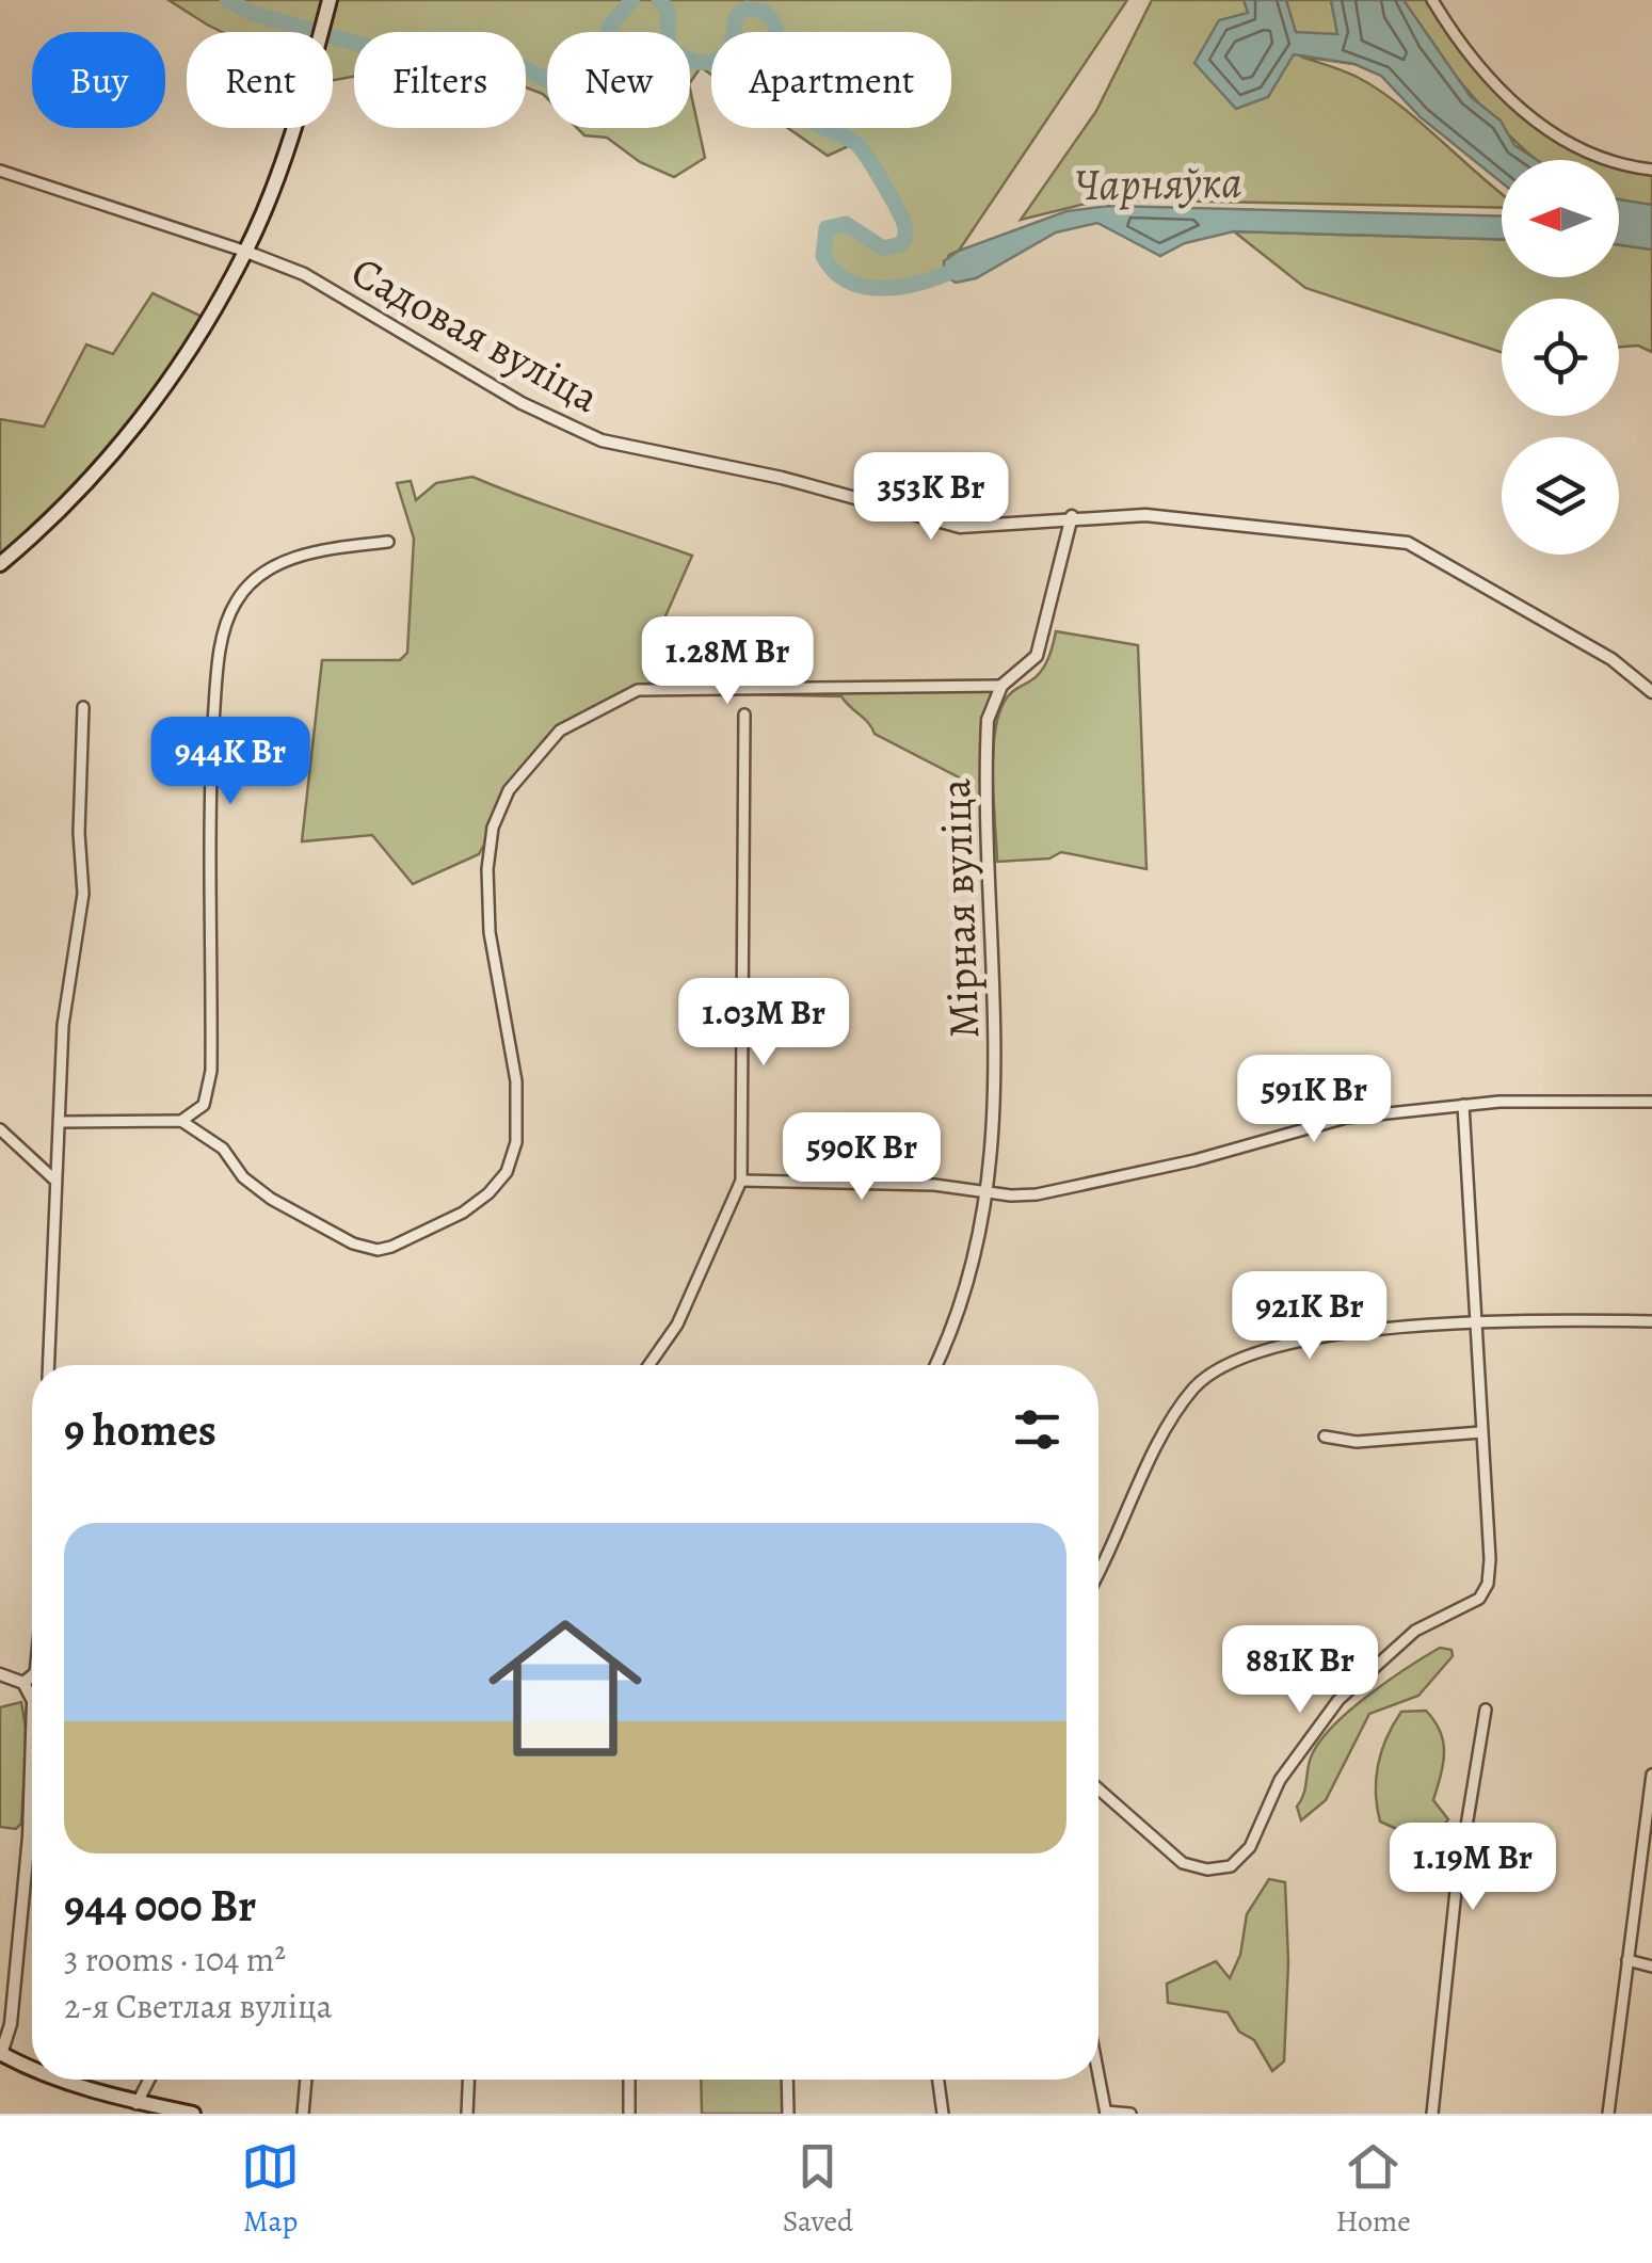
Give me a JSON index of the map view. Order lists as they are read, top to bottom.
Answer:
{
  "streets": {
    "street": ["Садовая вуліца", "Мірная вуліца"]
  },
  "crossings": [
    ["Садовая вуліца", "Мірная вуліца"]
  ],
  "water": ["Чарняўка"],
  "north": "left",
  "page": {
    "chip": [
      "Buy",
      "Rent",
      "Filters",
      "New",
      "Apartment"
    ],
    "price": [
      "353K Br",
      "1.28M Br",
      "944K Br",
      "1.03M Br",
      "591K Br",
      "590K Br",
      "921K Br",
      "881K Br",
      "1.19M Br"
    ],
    "heading": "9 homes",
    "list": [
      {
        "name": "944 000 Br",
        "note": "3 rooms · 104 m² · 2-я Светлая вуліца"
      }
    ],
    "tabs": ["Map", "Saved", "Home"]
  }
}
